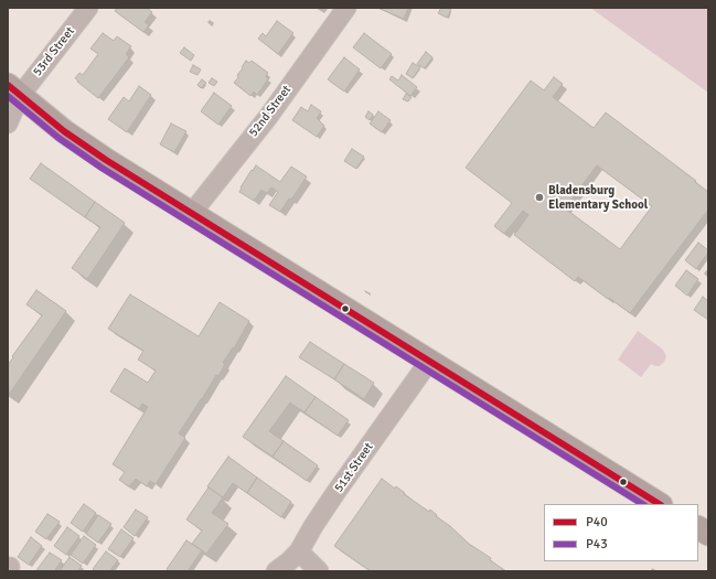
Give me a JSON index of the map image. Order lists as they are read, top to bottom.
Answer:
{
  "streets": {
    "street": ["53rd Street", "52nd Street", "51st Street"]
  },
  "places": ["Bladensburg Elementary School"],
  "lines": ["transit line P40", "transit line P43"],
  "legend": ["P40", "P43"]
}
